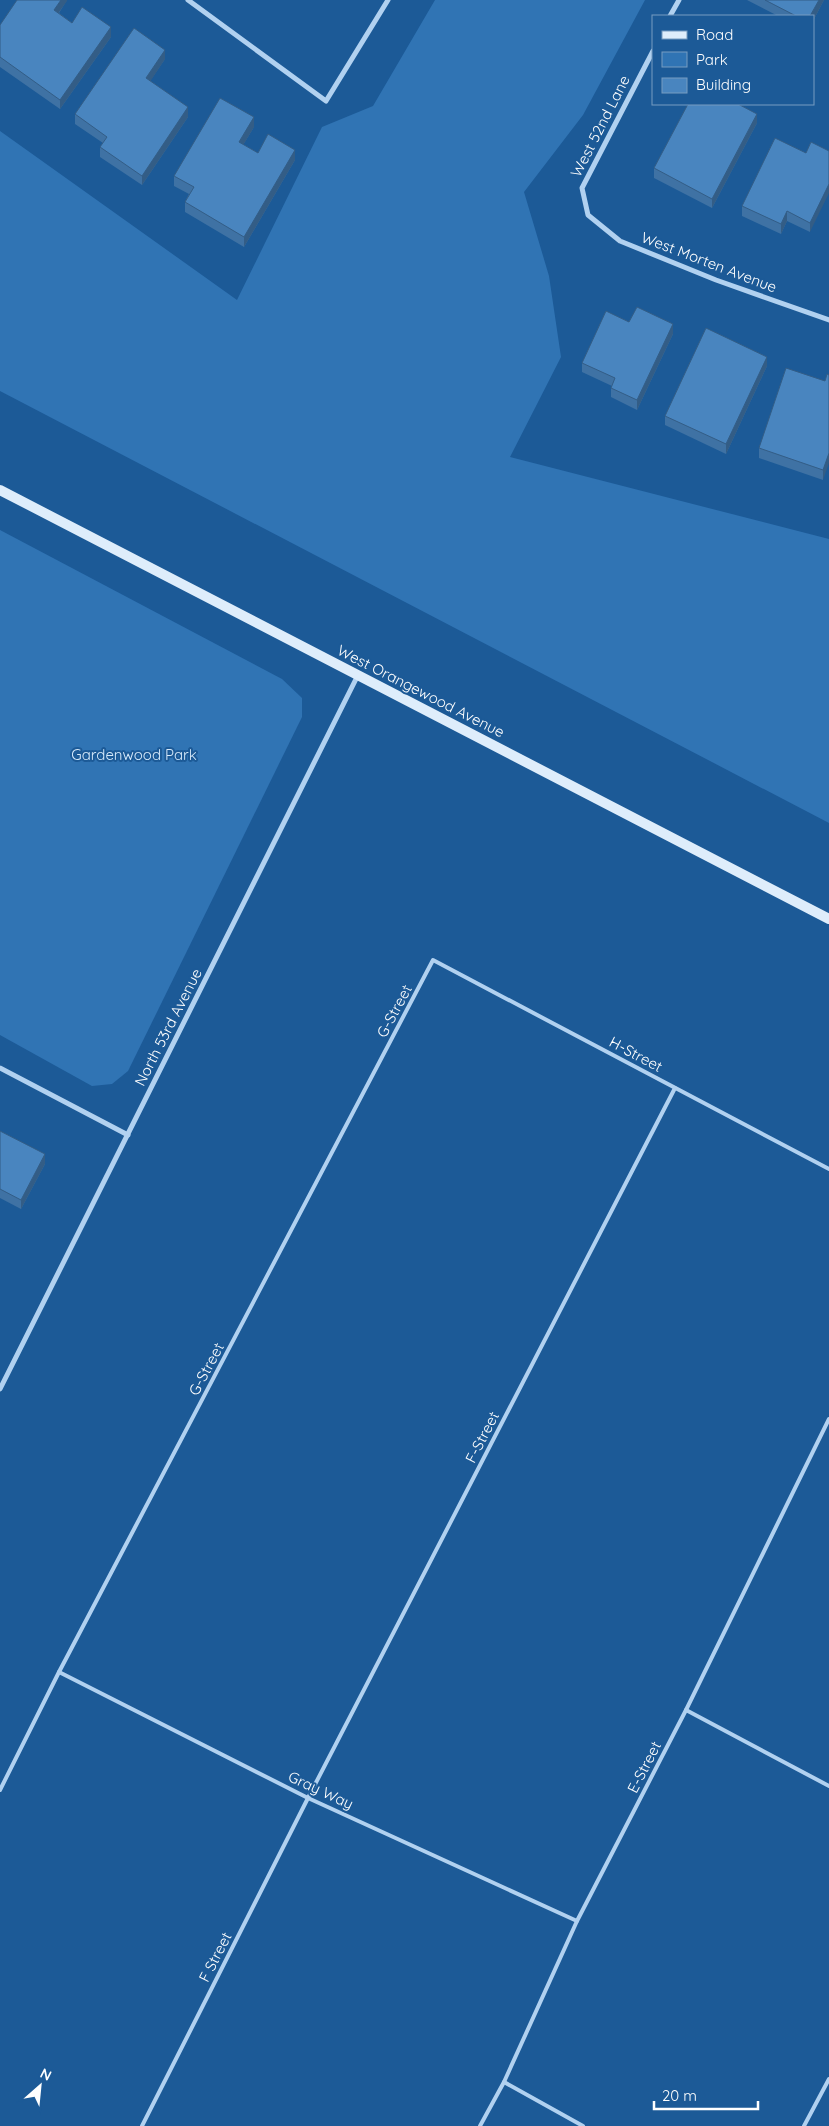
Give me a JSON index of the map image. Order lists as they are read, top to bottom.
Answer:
{
  "streets": {
    "street": [
      "West 52nd Lane",
      "West Morten Avenue",
      "West Orangewood Avenue",
      "North 53rd Avenue"
    ],
    "lane": [
      "G-Street",
      "H-Street",
      "F-Street",
      "E-Street",
      "Gray Way",
      "F Street"
    ]
  },
  "crossings": [
    ["West 52nd Lane", "West Morten Avenue"],
    ["West Orangewood Avenue", "North 53rd Avenue"],
    ["G-Street", "H-Street"],
    ["G-Street", "Gray Way"],
    ["H-Street", "F-Street"],
    ["F-Street", "Gray Way"],
    ["F-Street", "F Street"],
    ["E-Street", "Gray Way"],
    ["Gray Way", "F Street"]
  ],
  "parks": ["Gardenwood Park"],
  "legend": ["Road", "Park", "Building"],
  "scale_bar": "20 m",
  "north": "top right"
}
